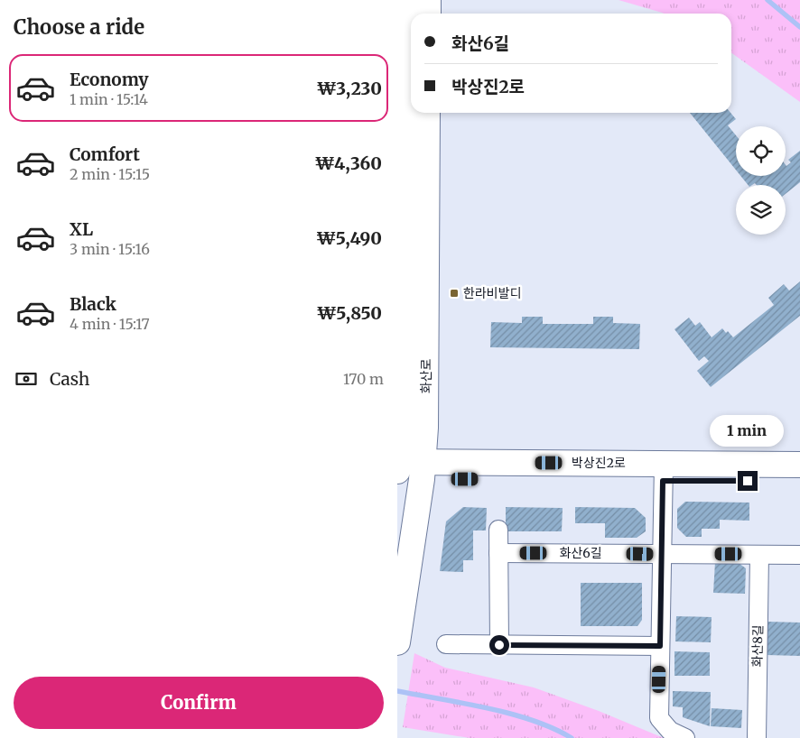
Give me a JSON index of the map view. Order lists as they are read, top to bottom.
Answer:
{
  "streets": {
    "street": [
      "화산로",
      "박상진2로",
      "화산6길",
      "화산8길"
    ]
  },
  "crossings": [
    ["화산로", "박상진2로"],
    ["화산6길", "화산8길"]
  ],
  "places": {
    "transit": ["한라비발디"]
  },
  "page": {
    "heading": "Choose a ride",
    "banner": ["화산6길", "박상진2로"],
    "list": [
      {
        "name": "Economy",
        "note": "1 min · 15:14",
        "value": "₩3,230"
      },
      {
        "name": "Comfort",
        "note": "2 min · 15:15",
        "value": "₩4,360"
      },
      {
        "name": "XL",
        "note": "3 min · 15:16",
        "value": "₩5,490"
      },
      {
        "name": "Black",
        "note": "4 min · 15:17",
        "value": "₩5,850"
      }
    ],
    "pay": ["Cash", "170 m"],
    "bubble": "1 min",
    "buttons": "Confirm"
  }
}
